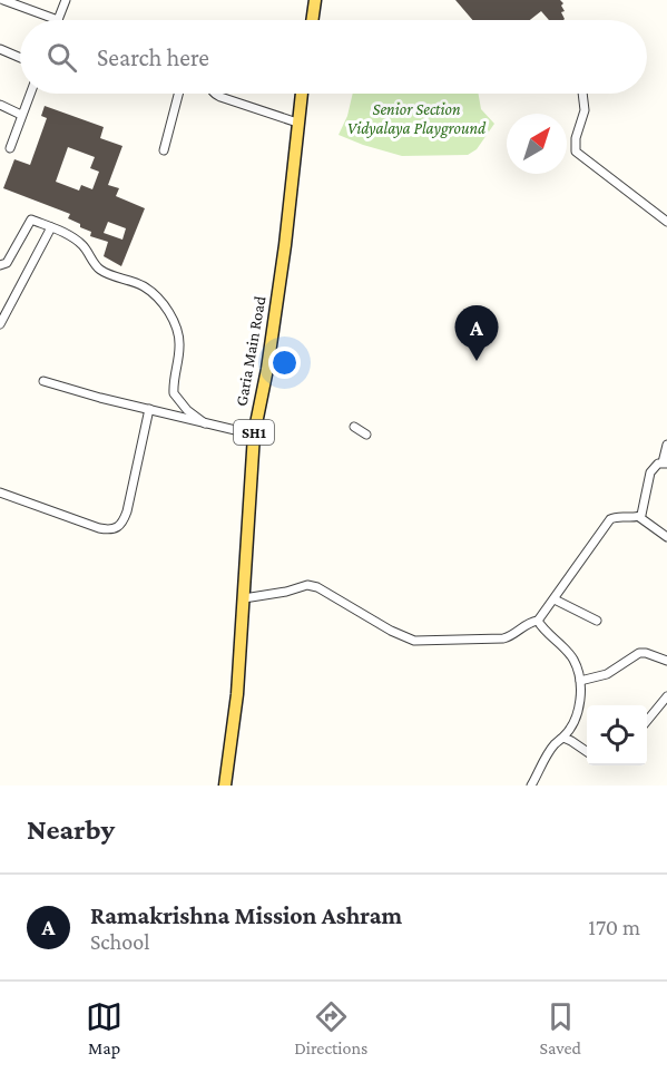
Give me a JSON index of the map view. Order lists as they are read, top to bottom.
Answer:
{
  "streets": {
    "main road": ["Garia Main Road", "SH1"]
  },
  "parks": ["Senior Section Vidyalaya Playground"],
  "north": "top right",
  "page": {
    "search": "Search here",
    "pins": "A",
    "heading": "Nearby",
    "list": [
      {
        "mark": "A",
        "name": "Ramakrishna Mission Ashram",
        "note": "School",
        "value": "170 m"
      }
    ],
    "nav": ["Map", "Directions", "Saved"]
  }
}
